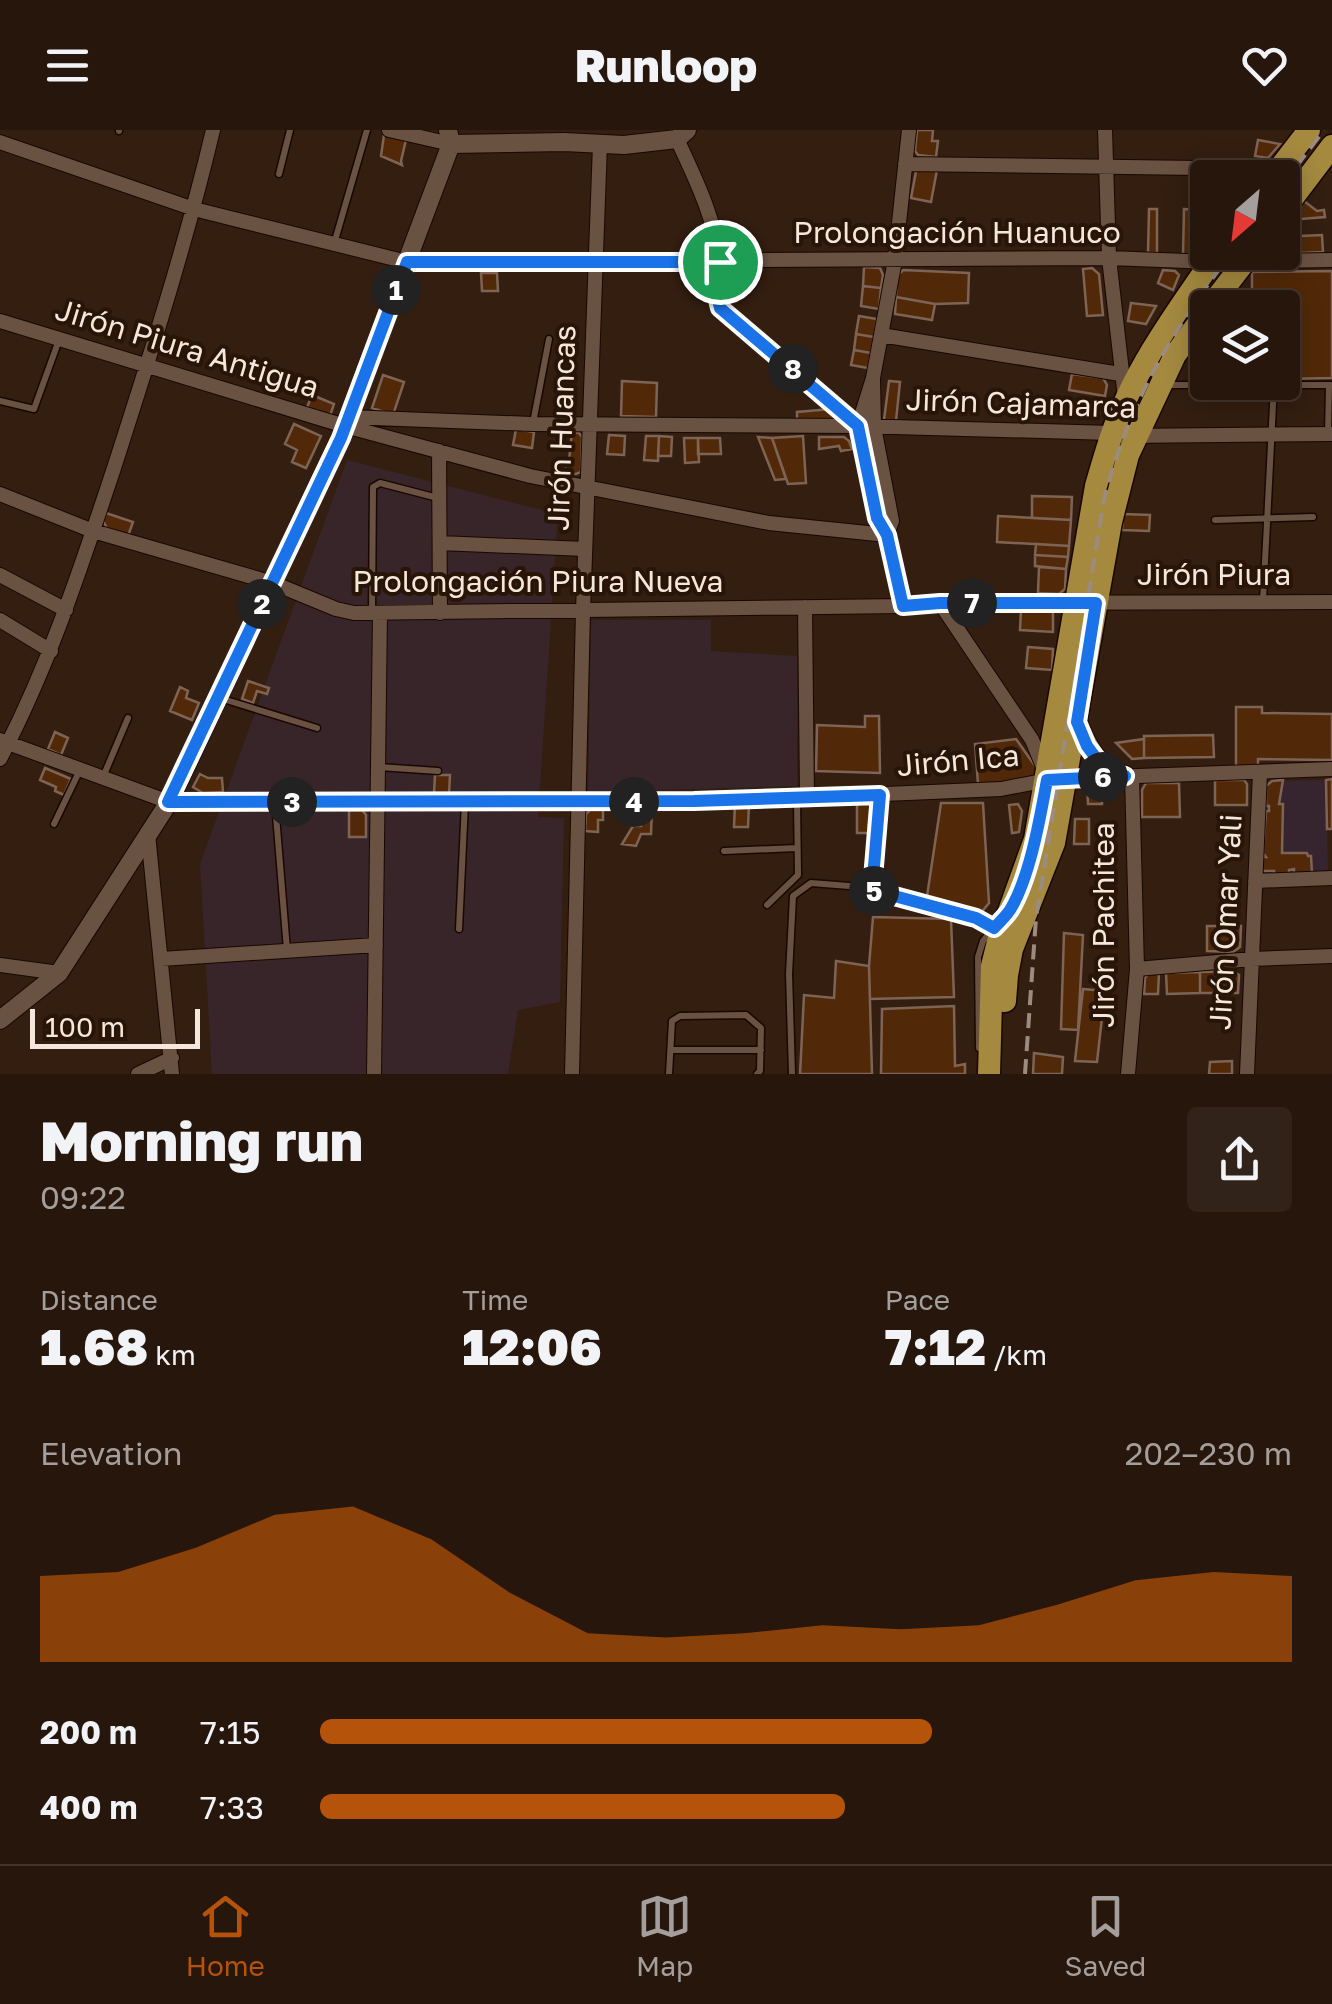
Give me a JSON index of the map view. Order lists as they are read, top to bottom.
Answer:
{
  "streets": {
    "street": [
      "Prolongación Huanuco",
      "Jirón Piura Antigua",
      "Jirón Cajamarca",
      "Jirón Huancas",
      "Jirón Piura",
      "Prolongación Piura Nueva",
      "Jirón Ica",
      "Jirón Omar Yali",
      "Jirón Pachitea"
    ]
  },
  "crossings": [
    ["Prolongación Huanuco", "Jirón Huancas"],
    ["Jirón Piura Antigua", "Jirón Cajamarca"],
    ["Jirón Piura Antigua", "Jirón Huancas"],
    ["Jirón Cajamarca", "Jirón Huancas"],
    ["Jirón Huancas", "Prolongación Piura Nueva"],
    ["Jirón Huancas", "Jirón Ica"],
    ["Jirón Piura", "Prolongación Piura Nueva"],
    ["Jirón Ica", "Jirón Omar Yali"],
    ["Jirón Ica", "Jirón Pachitea"]
  ],
  "scale_bar": "100 m",
  "north": "bottom left",
  "page": {
    "header": "Runloop",
    "pins": [
      "1",
      "8",
      "7",
      "2",
      "6",
      "3",
      "4",
      "5"
    ],
    "scale": "100 m",
    "heading": ["Morning run", "09:22"],
    "stats": [
      ["Distance", "1.68 km"],
      ["Time", "12:06"],
      ["Pace", "7:12 /km"]
    ],
    "chart": ["Elevation", "202–230 m"],
    "list": [
      {
        "name": "200 m",
        "note": "7:15"
      },
      {
        "name": "400 m",
        "note": "7:33"
      }
    ],
    "tabs": ["Home", "Map", "Saved"]
  }
}
